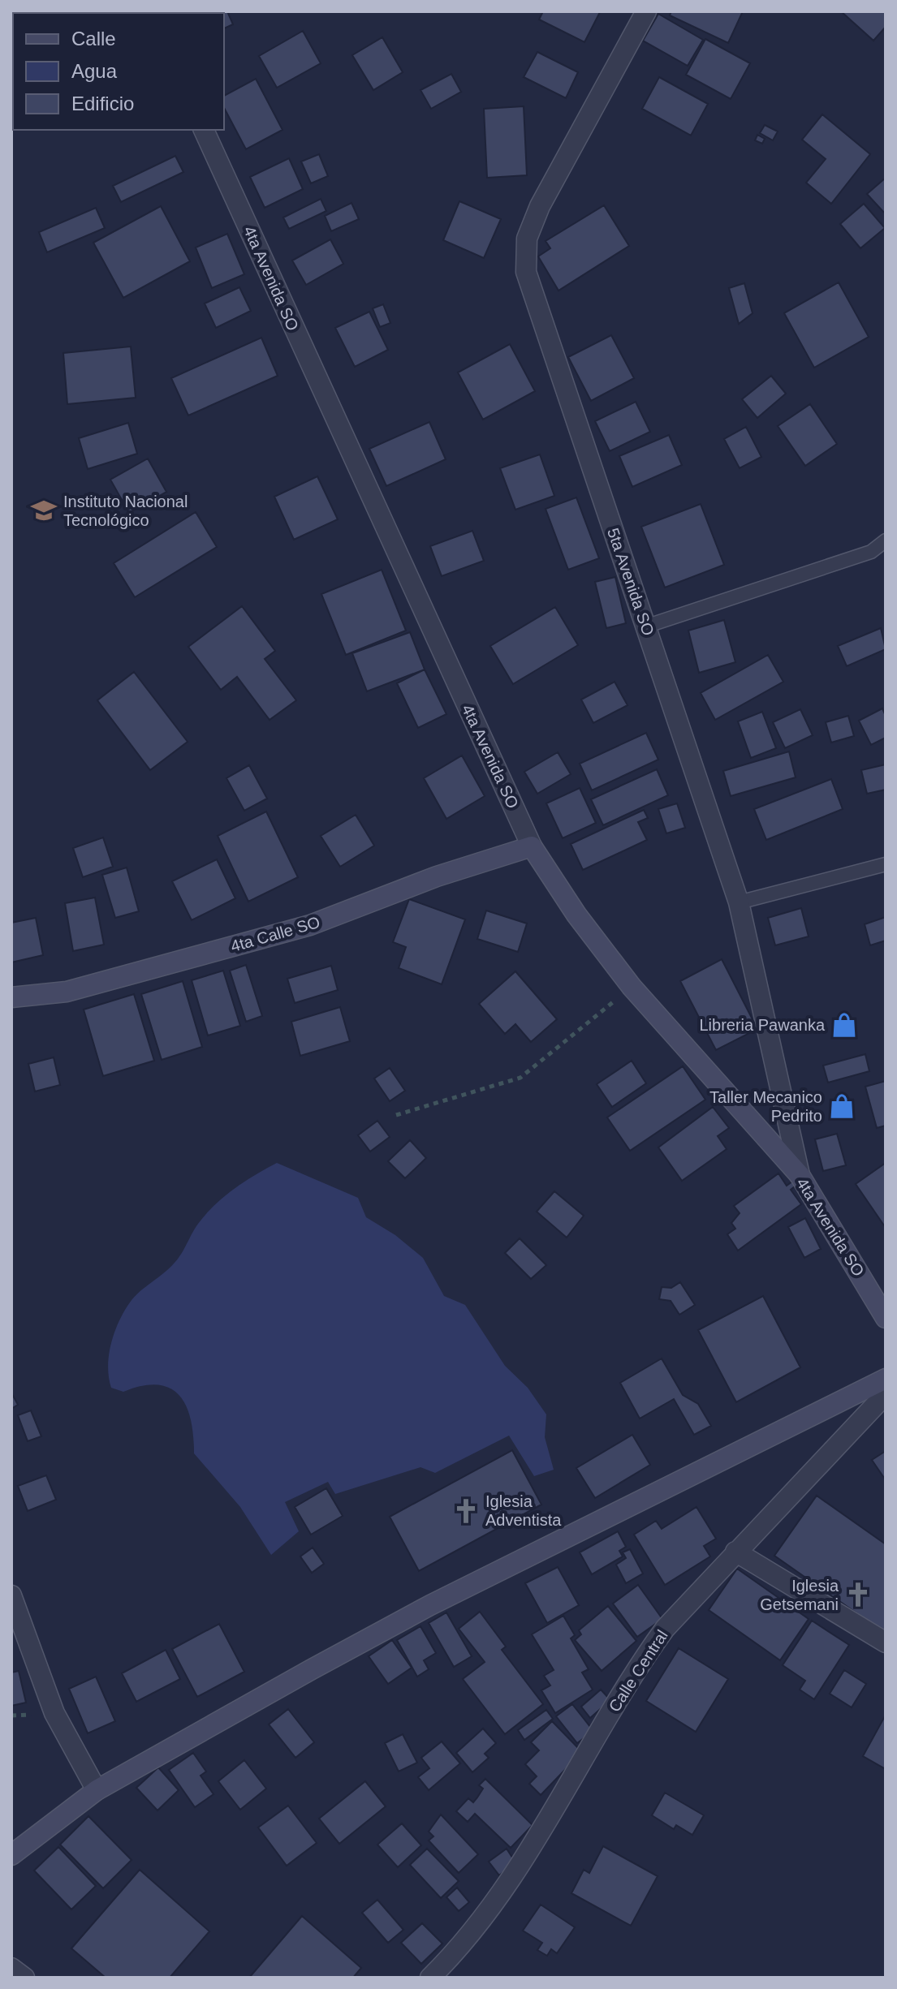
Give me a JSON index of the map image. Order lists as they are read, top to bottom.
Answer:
{
  "streets": {
    "street": [
      "4ta Avenida SO",
      "5ta Avenida SO",
      "4ta Calle SO",
      "Calle Central"
    ]
  },
  "crossings": [
    ["4ta Avenida SO", "5ta Avenida SO"],
    ["4ta Avenida SO", "4ta Calle SO"]
  ],
  "places": {
    "school or university": ["Instituto Nacional Tecnológico"],
    "shop": ["Libreria Pawanka", "Taller Mecanico Pedrito"],
    "church": ["Iglesia Adventista", "Iglesia Getsemani"]
  },
  "legend": ["Calle", "Agua", "Edificio"]
}
